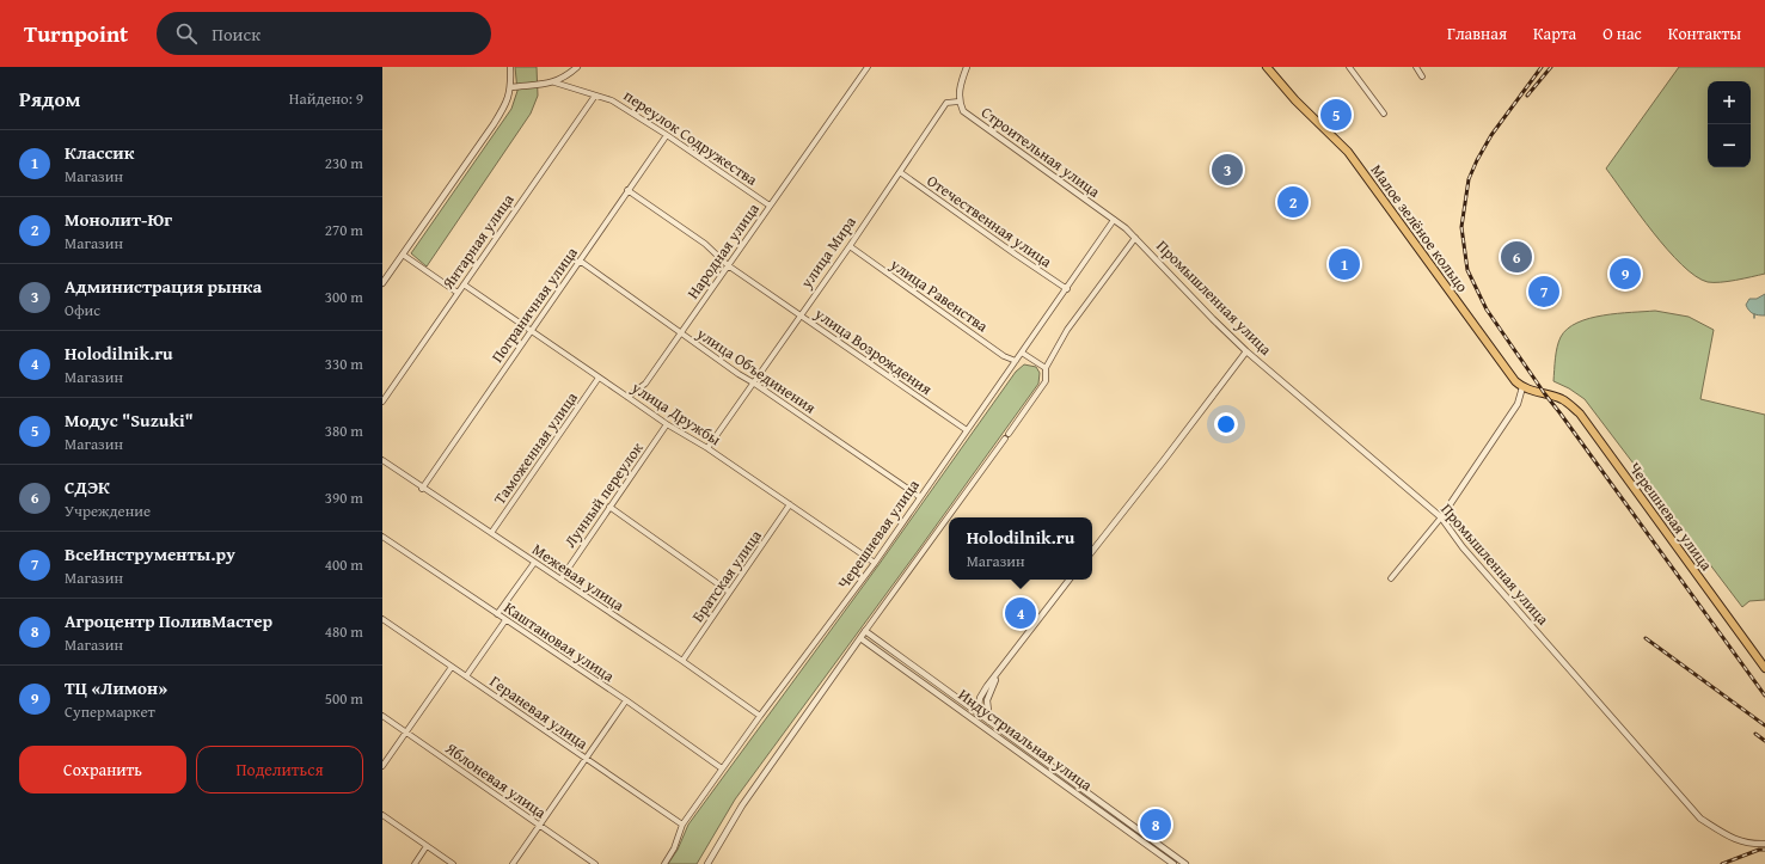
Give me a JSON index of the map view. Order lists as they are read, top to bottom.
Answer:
{
  "streets": {
    "main road": ["Малое зелёное кольцо", "Черешневая улица"],
    "street": [
      "переулок Содружества",
      "Строительная улица",
      "Отечественная улица",
      "Янтарная улица",
      "Народная улица",
      "улица Мира",
      "улица Равенства",
      "Промышленная улица",
      "Пограничная улица",
      "улица Возрождения",
      "улица Объединения",
      "улица Дружбы",
      "Таможенная улица",
      "Лунный переулок",
      "Братская улица",
      "Межевая улица",
      "Каштановая улица",
      "Гераневая улица",
      "Индустриальная улица",
      "Яблоневая улица"
    ]
  },
  "crossings": [
    ["переулок Содружества", "Янтарная улица"],
    ["переулок Содружества", "Народная улица"],
    ["переулок Содружества", "Пограничная улица"],
    ["Строительная улица", "улица Мира"],
    ["Строительная улица", "Промышленная улица"],
    ["Строительная улица", "Черешневая улица"],
    ["Отечественная улица", "улица Мира"],
    ["Отечественная улица", "Черешневая улица"],
    ["Малое зелёное кольцо", "Черешневая улица"],
    ["Янтарная улица", "улица Дружбы"],
    ["Народная улица", "улица Возрождения"],
    ["Народная улица", "улица Объединения"],
    ["Народная улица", "улица Дружбы"],
    ["улица Мира", "улица Равенства"],
    ["улица Мира", "улица Возрождения"],
    ["улица Мира", "улица Объединения"],
    ["улица Мира", "улица Дружбы"],
    ["улица Равенства", "Черешневая улица"],
    ["Промышленная улица", "Черешневая улица"],
    ["Пограничная улица", "улица Возрождения"],
    ["Пограничная улица", "улица Объединения"],
    ["Пограничная улица", "улица Дружбы"],
    ["Пограничная улица", "Межевая улица"],
    ["улица Возрождения", "Черешневая улица"],
    ["улица Объединения", "Черешневая улица"],
    ["улица Дружбы", "Таможенная улица"],
    ["улица Дружбы", "Лунный переулок"],
    ["улица Дружбы", "Черешневая улица"],
    ["улица Дружбы", "Братская улица"],
    ["Таможенная улица", "Межевая улица"],
    ["Лунный переулок", "Межевая улица"],
    ["Черешневая улица", "Межевая улица"],
    ["Черешневая улица", "Каштановая улица"],
    ["Черешневая улица", "Гераневая улица"],
    ["Братская улица", "Межевая улица"]
  ],
  "page": {
    "header": "Turnpoint",
    "search": "Поиск",
    "nav": [
      "Главная",
      "Карта",
      "О нас",
      "Контакты"
    ],
    "heading": ["Рядом", "Найдено: 9"],
    "map_buttons": ["+", "−"],
    "pins": [
      "5",
      "3",
      "2",
      "6",
      "1",
      "9",
      "7",
      "4",
      "8"
    ],
    "list": [
      {
        "mark": "1",
        "name": "Классик",
        "note": "Магазин",
        "value": "230 m"
      },
      {
        "mark": "2",
        "name": "Монолит-Юг",
        "note": "Магазин",
        "value": "270 m"
      },
      {
        "mark": "3",
        "name": "Администрация рынка",
        "note": "Офис",
        "value": "300 m"
      },
      {
        "mark": "4",
        "name": "Holodilnik.ru",
        "note": "Магазин",
        "value": "330 m"
      },
      {
        "mark": "5",
        "name": "Модус \"Suzuki\"",
        "note": "Магазин",
        "value": "380 m"
      },
      {
        "mark": "6",
        "name": "СДЭК",
        "note": "Учреждение",
        "value": "390 m"
      },
      {
        "mark": "7",
        "name": "ВсеИнструменты.ру",
        "note": "Магазин",
        "value": "400 m"
      },
      {
        "mark": "8",
        "name": "Агроцентр ПоливМастер",
        "note": "Магазин",
        "value": "480 m"
      },
      {
        "mark": "9",
        "name": "ТЦ «Лимон»",
        "note": "Супермаркет",
        "value": "500 m"
      }
    ],
    "popup": ["Holodilnik.ru", "Магазин"],
    "buttons": ["Сохранить", "Поделиться"]
  }
}
